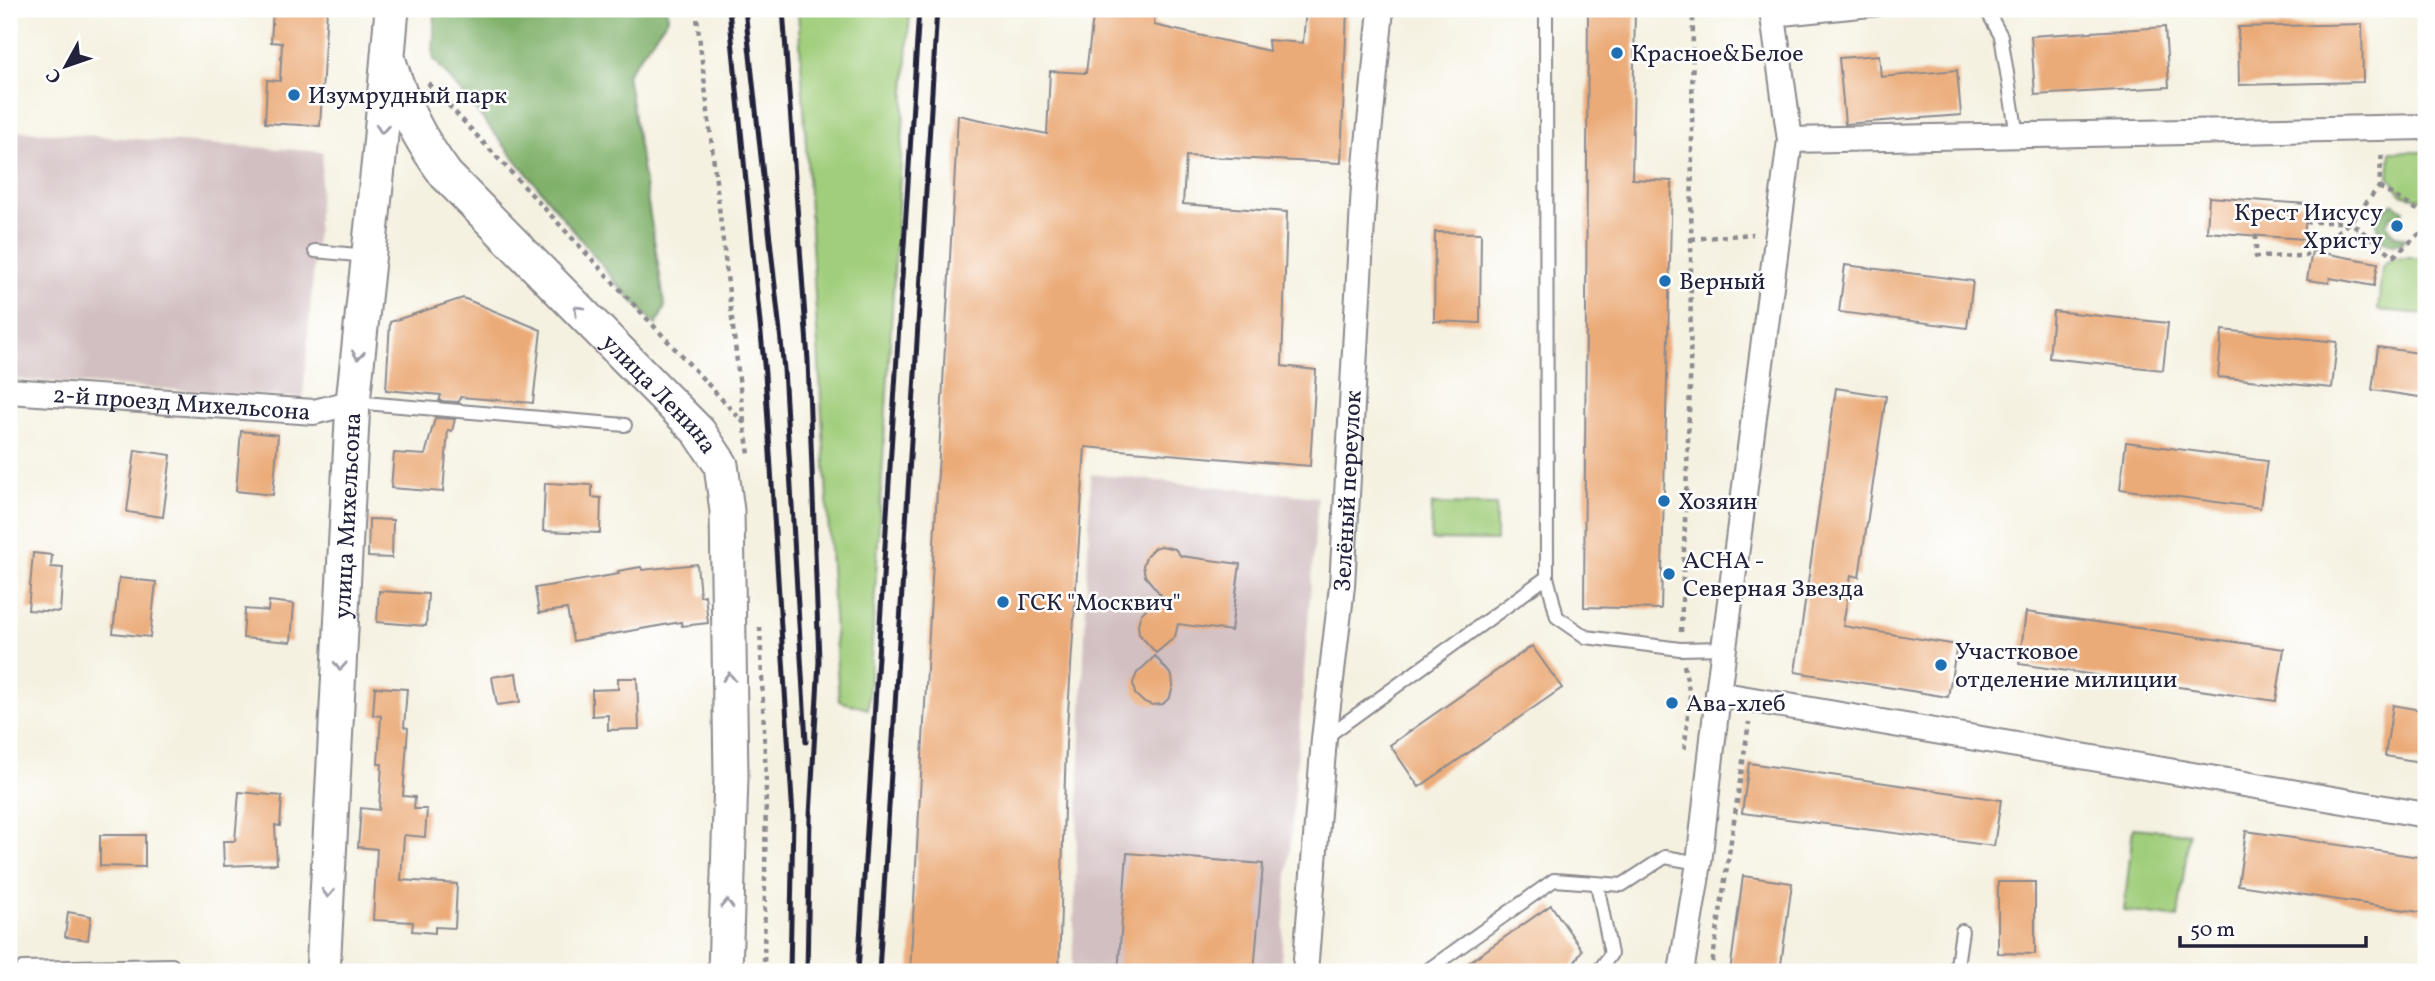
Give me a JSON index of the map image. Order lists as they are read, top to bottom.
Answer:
{
  "streets": {
    "street": [
      "улица Ленина",
      "2-й проезд Михельсона",
      "Зелёный переулок",
      "улица Михельсона"
    ]
  },
  "crossings": [
    ["улица Ленина", "улица Михельсона"],
    ["2-й проезд Михельсона", "улица Михельсона"]
  ],
  "one_way": ["улица Ленина", "улица Михельсона"],
  "places": [
    "Красное&Белое",
    "Изумрудный парк",
    "Крест Иисусу Христу",
    "Верный",
    "Хозяин",
    "АСНА - Северная Звезда",
    "ГСК \"Москвич\"",
    "Участковое отделение милиции",
    "Ава-хлеб"
  ],
  "scale_bar": "50 m",
  "north": "bottom left"
}
